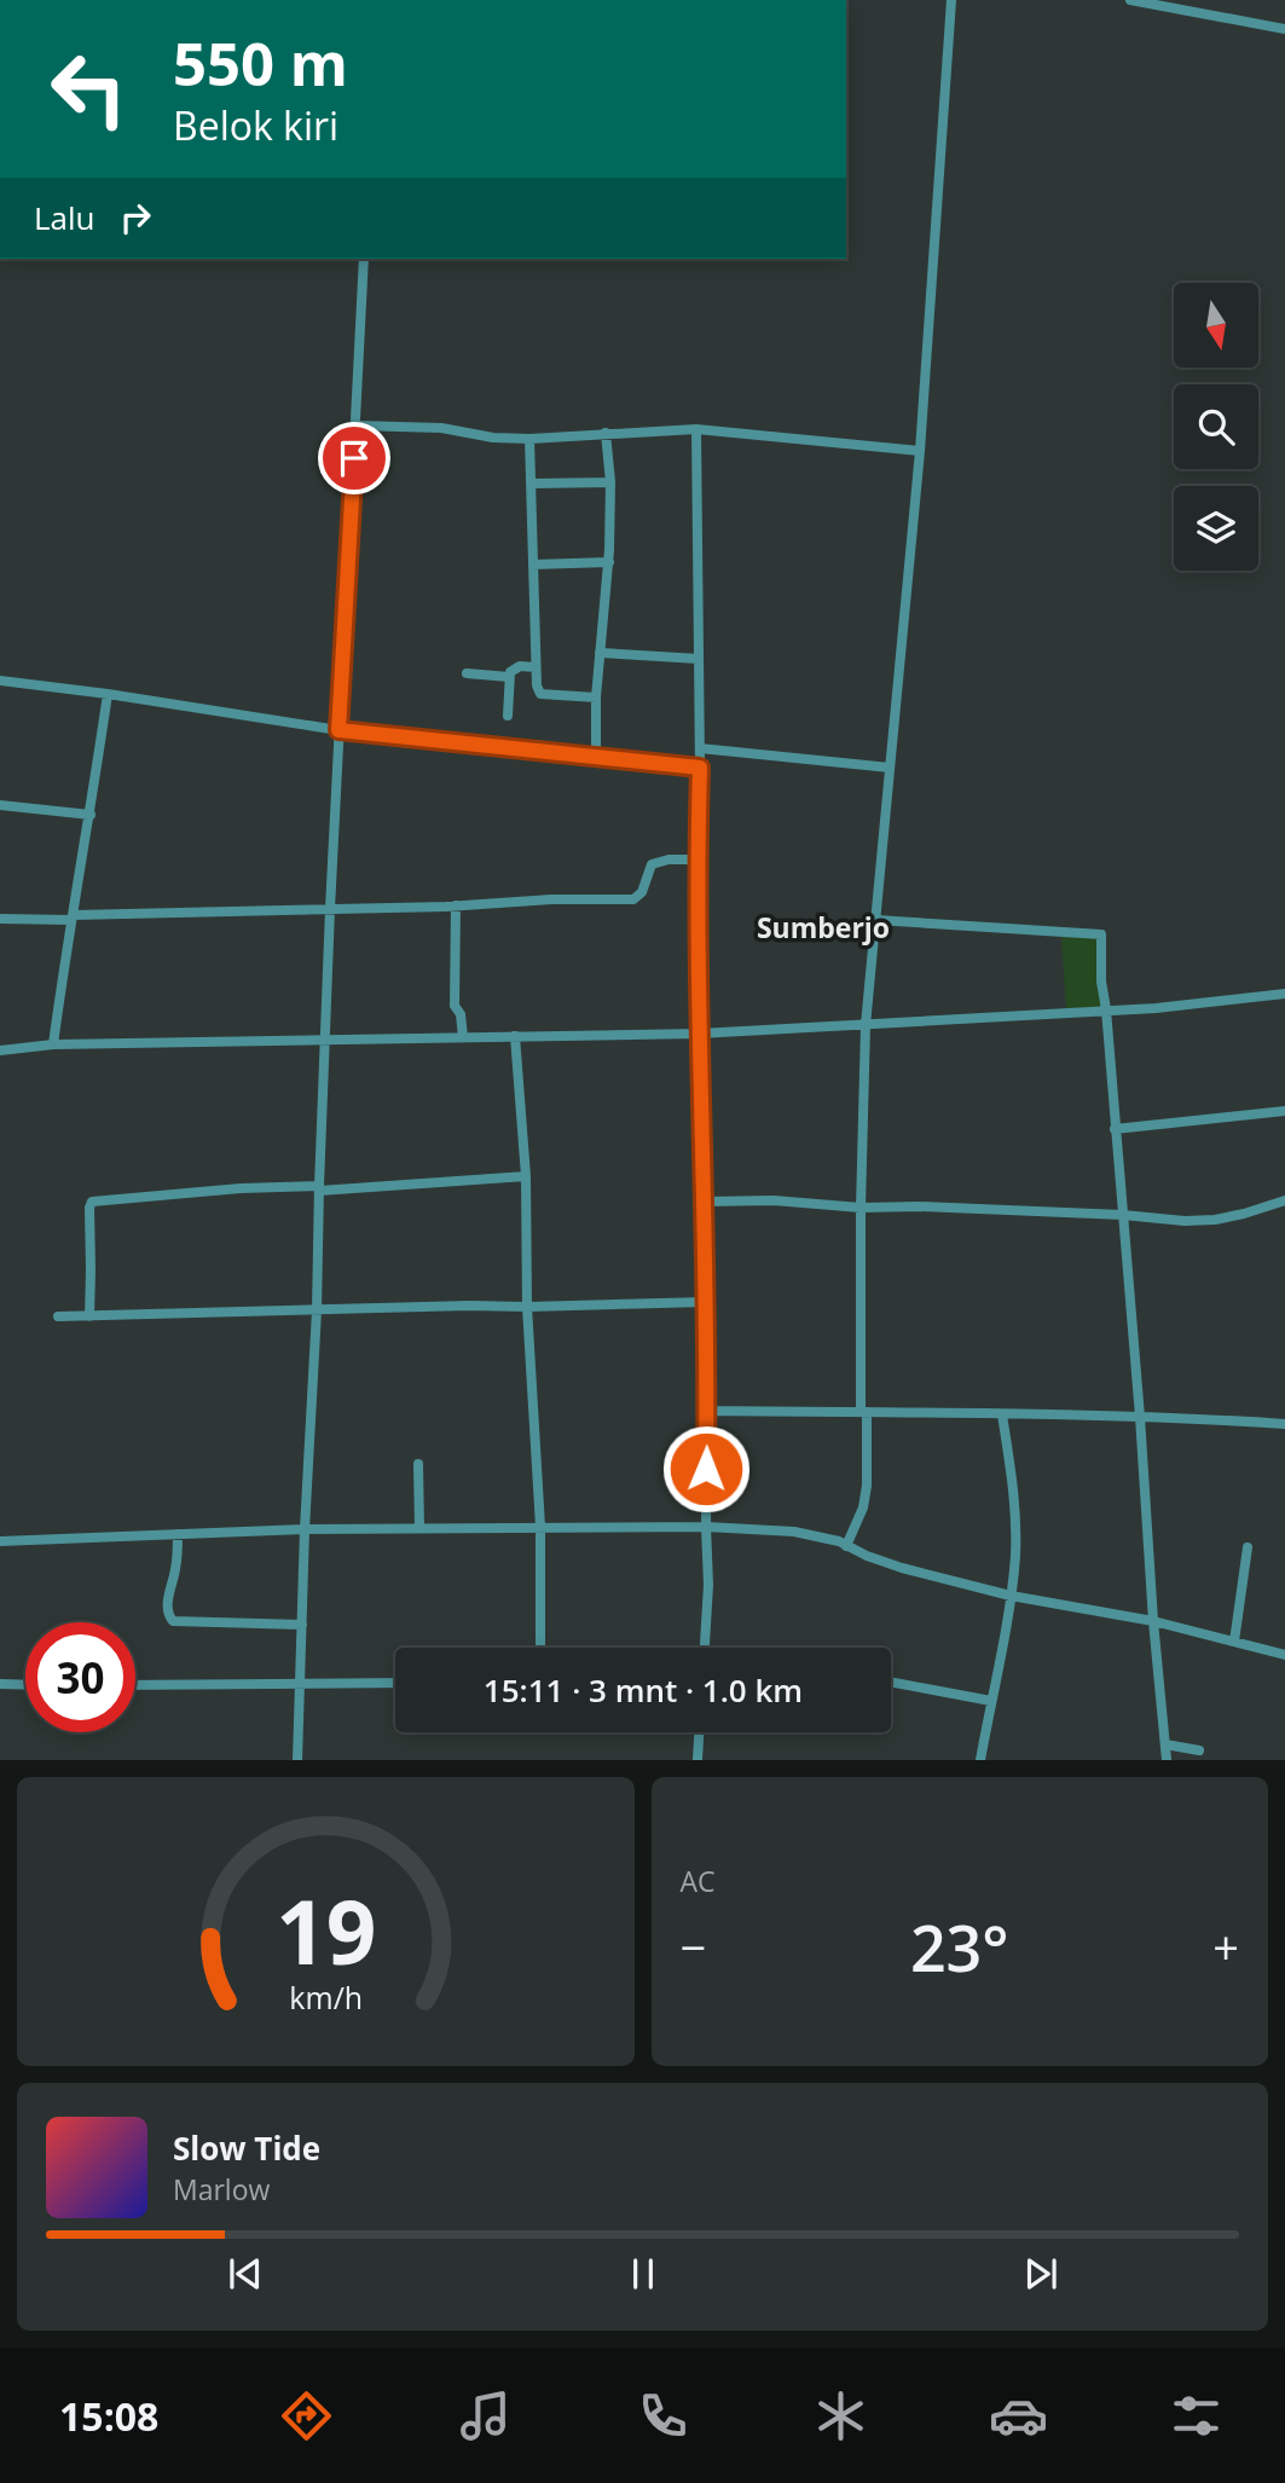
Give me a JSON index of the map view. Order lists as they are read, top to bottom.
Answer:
{
  "districts": ["Sumberjo"],
  "north": "bottom",
  "page": {
    "turn": ["550 m", "Belok kiri"],
    "then": "Lalu",
    "limit": "30",
    "trip": "15:11 · 3 mnt · 1.0 km",
    "tile": "AC",
    "heat": ["−", "23°", "+"],
    "song": ["Slow Tide", "Marlow"],
    "tabs": "15:08",
    "gauge": ["19", "km/h"]
  }
}
